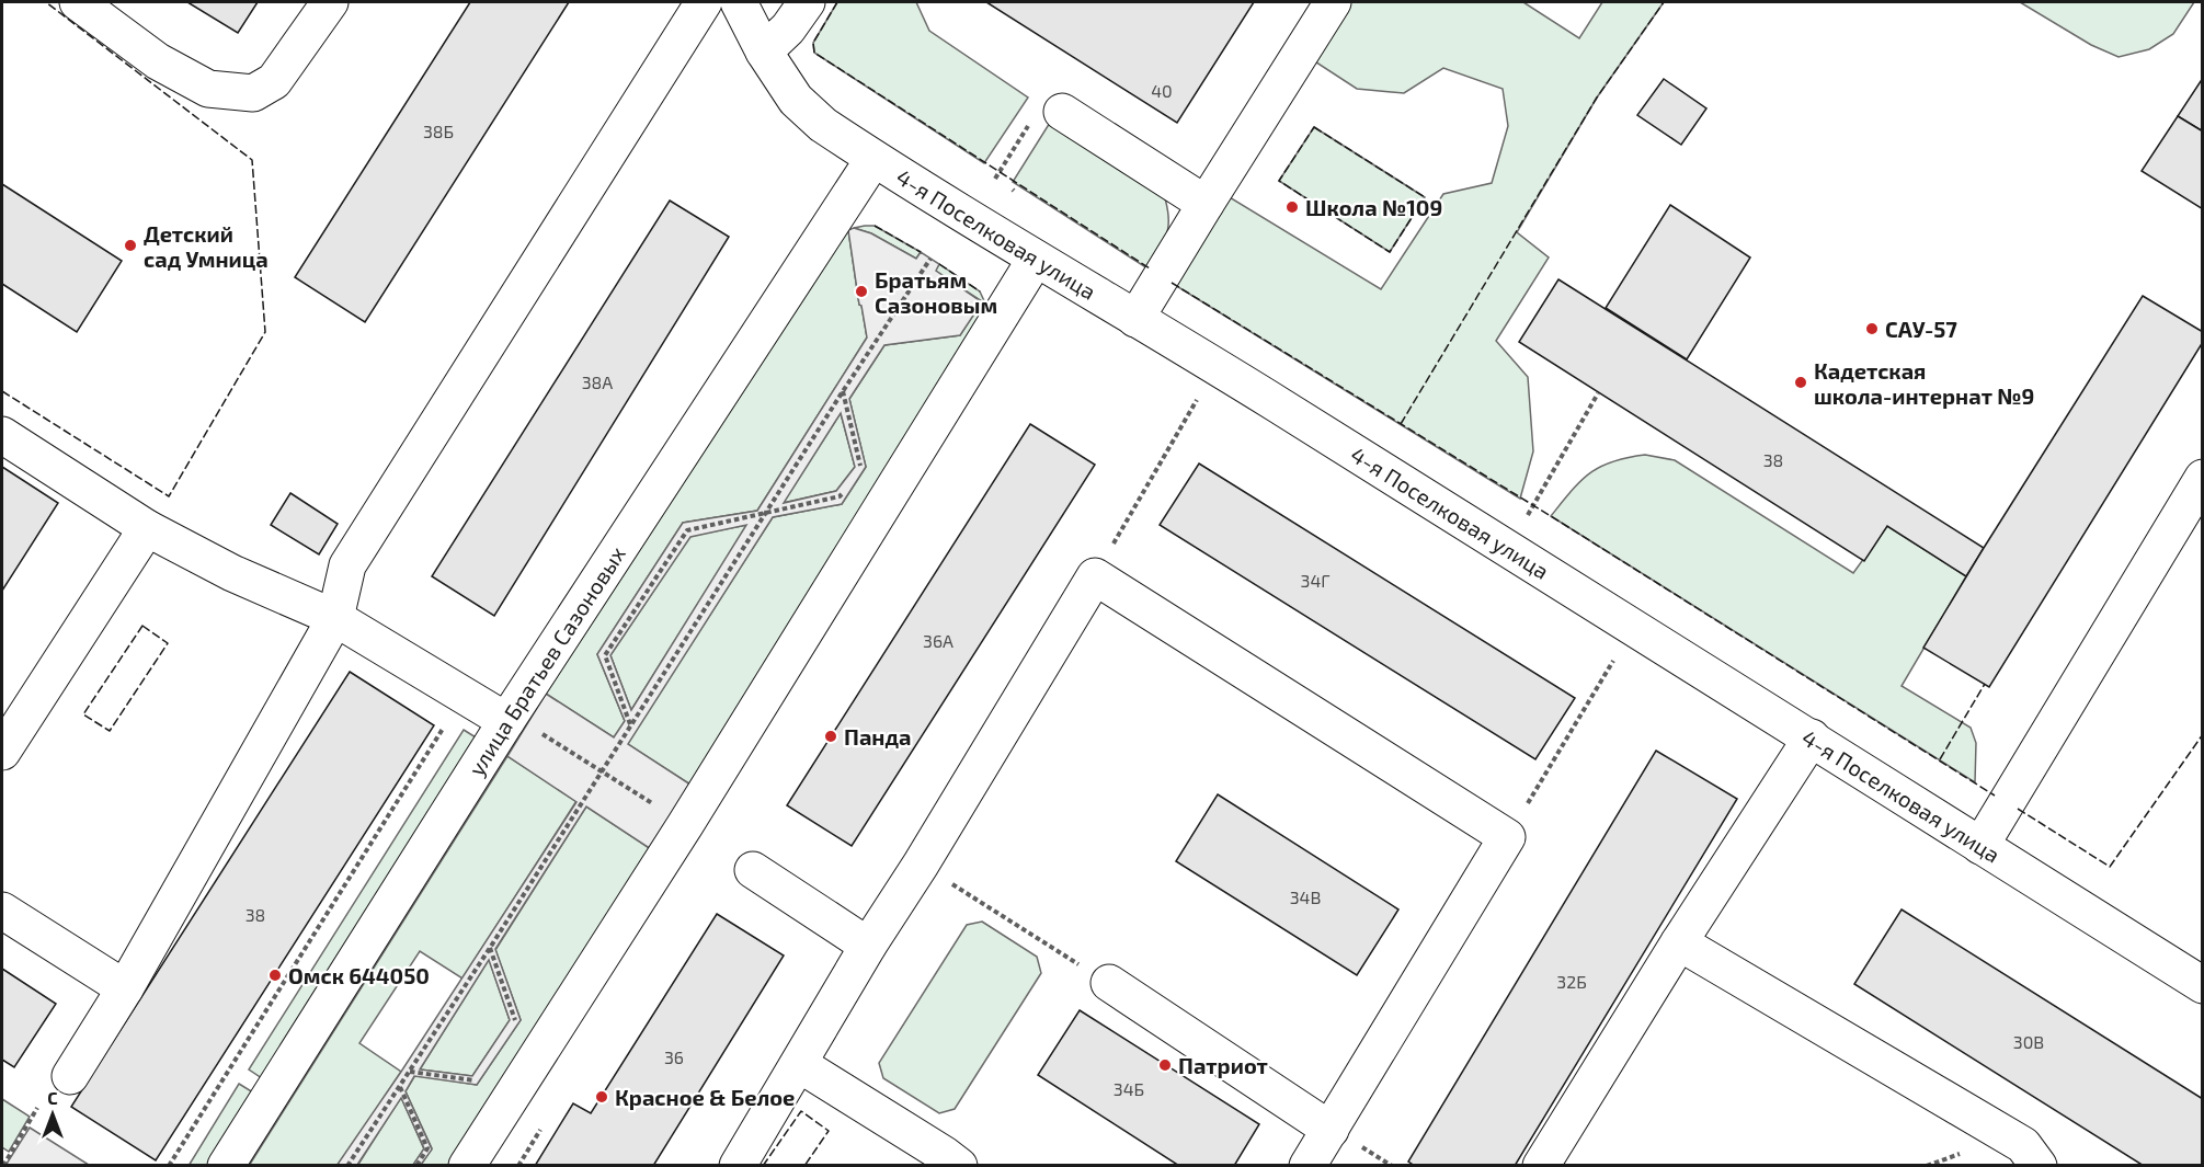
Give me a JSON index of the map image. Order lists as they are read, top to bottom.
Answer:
{
  "streets": {
    "street": ["4-я Поселковая улица", "улица Братьев Сазоновых"]
  },
  "crossings": [
    ["4-я Поселковая улица", "улица Братьев Сазоновых"]
  ],
  "places": [
    "Школа №109",
    "Детский сад Умница",
    "Братьям Сазоновым",
    "САУ-57",
    "Кадетская школа-интернат №9",
    "Панда",
    "Омск 644050",
    "Патриот",
    "Красное & Белое"
  ],
  "house_numbers": [
    "40",
    "38Б",
    "38А",
    "38",
    "34Г",
    "36А",
    "34В",
    "38",
    "32Б",
    "30В",
    "36",
    "34Б"
  ],
  "north": "top"
}
